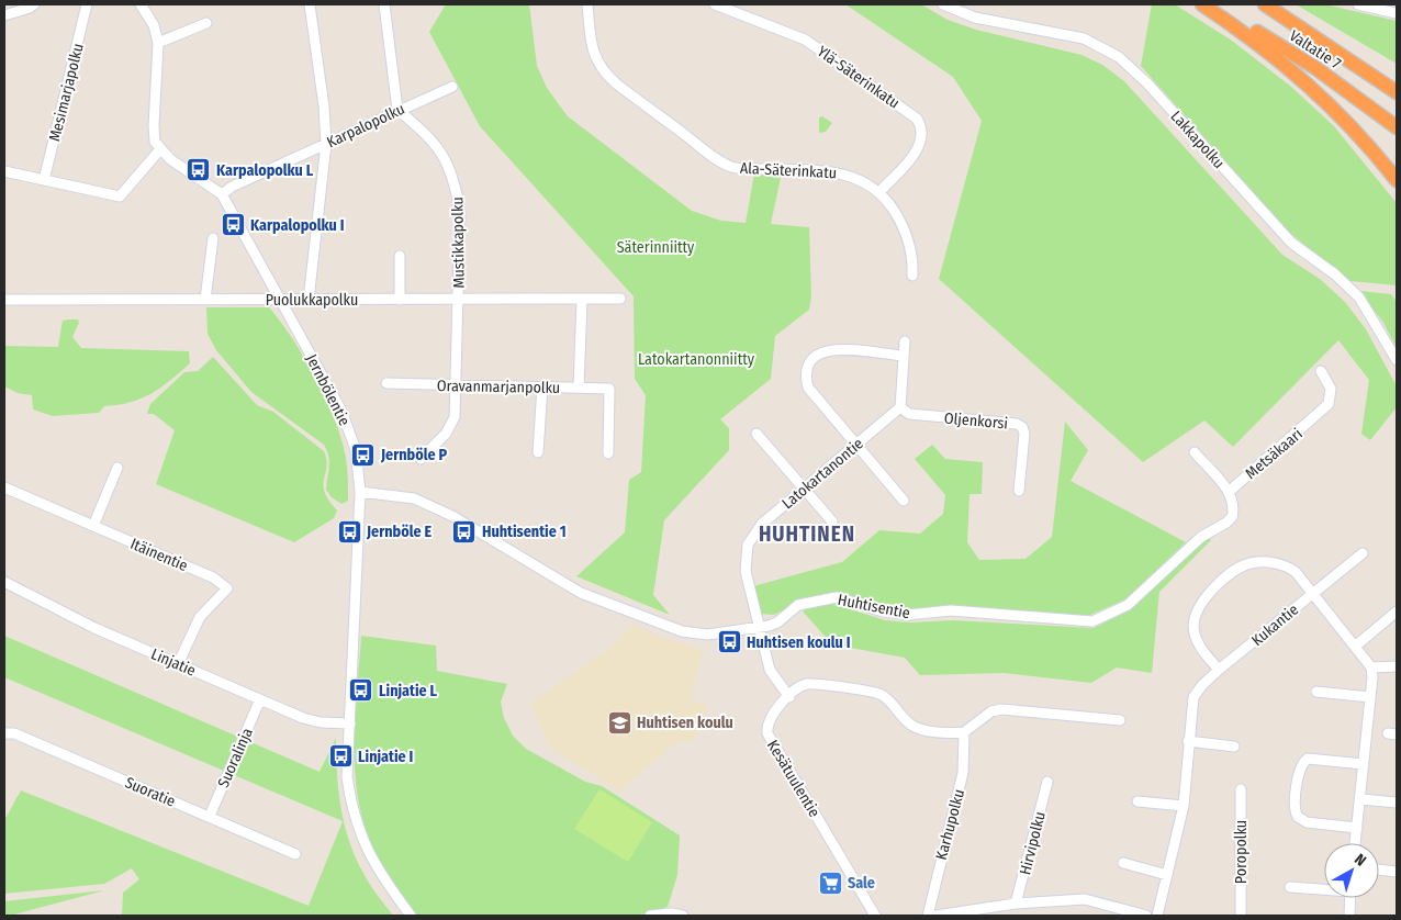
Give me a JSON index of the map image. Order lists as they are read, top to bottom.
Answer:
{
  "streets": {
    "highway": ["Valtatie 7"],
    "street": [
      "Ylä-Säterinkatu",
      "Mesimarjapolku",
      "Karpalopolku",
      "Lakkapolku",
      "Ala-Säterinkatu",
      "Mustikkapolku",
      "Puolukkapolku",
      "Oravanmarjanpolku",
      "Jernbölentie",
      "Oljenkorsi",
      "Metsäkaari",
      "Latokartanontie",
      "Itäinentie",
      "Huhtisentie",
      "Kukantie",
      "Linjatie",
      "Suoralinja",
      "Kesätuulentie",
      "Suoratie",
      "Karhupolku",
      "Hirvipolku",
      "Poropolku"
    ]
  },
  "crossings": [
    ["Ylä-Säterinkatu", "Ala-Säterinkatu"],
    ["Karpalopolku", "Mustikkapolku"],
    ["Karpalopolku", "Jernbölentie"],
    ["Mustikkapolku", "Puolukkapolku"],
    ["Mustikkapolku", "Oravanmarjanpolku"],
    ["Puolukkapolku", "Jernbölentie"],
    ["Jernbölentie", "Huhtisentie"],
    ["Jernbölentie", "Linjatie"],
    ["Oljenkorsi", "Latokartanontie"],
    ["Metsäkaari", "Huhtisentie"],
    ["Latokartanontie", "Huhtisentie"],
    ["Latokartanontie", "Kesätuulentie"],
    ["Itäinentie", "Linjatie"],
    ["Linjatie", "Suoralinja"],
    ["Suoralinja", "Suoratie"],
    ["Kesätuulentie", "Karhupolku"]
  ],
  "districts": ["HUHTINEN"],
  "parks": ["Säterinniitty", "Latokartanonniitty"],
  "places": {
    "bus stop": [
      "Karpalopolku L",
      "Karpalopolku I",
      "Jernböle P",
      "Jernböle E",
      "Huhtisentie 1",
      "Huhtisen koulu I",
      "Linjatie L",
      "Linjatie I"
    ],
    "school or university": ["Huhtisen koulu"],
    "supermarket": ["Sale"]
  },
  "north": "top right"
}
